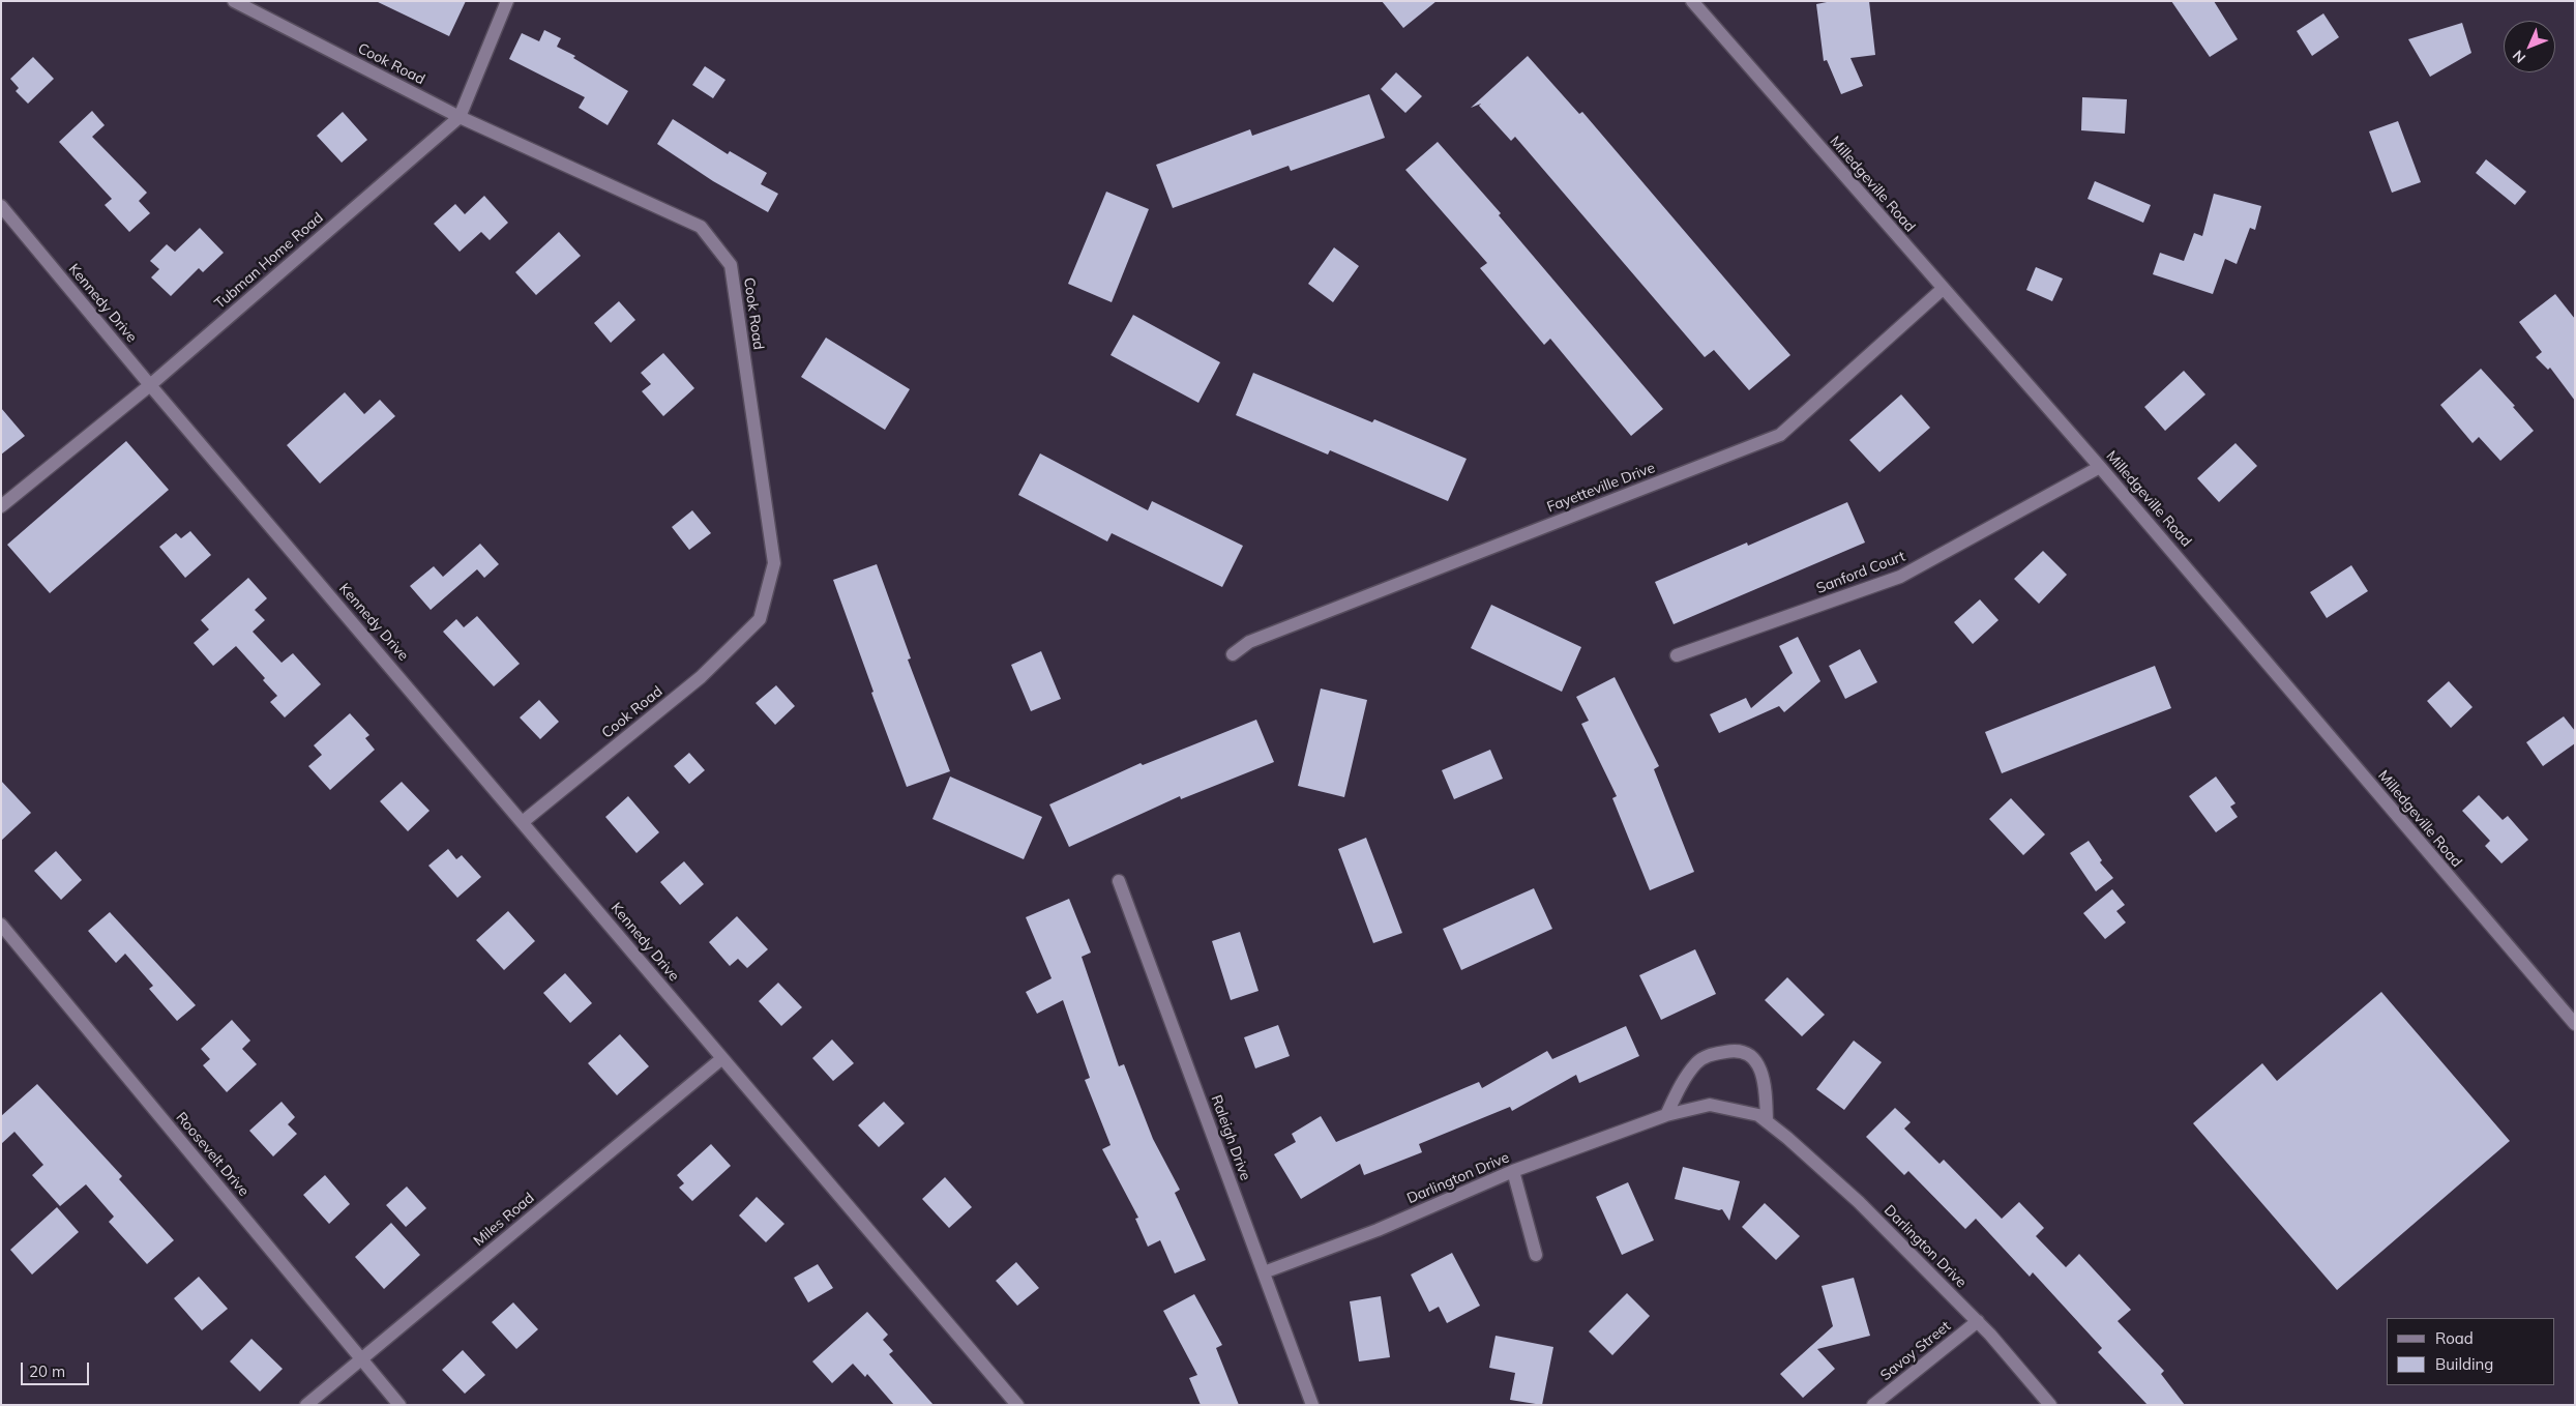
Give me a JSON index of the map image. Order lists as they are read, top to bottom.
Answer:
{
  "streets": {
    "street": [
      "Cook Road",
      "Milledgeville Road",
      "Tubman Home Road",
      "Kennedy Drive",
      "Fayetteville Drive",
      "Sanford Court",
      "Raleigh Drive",
      "Roosevelt Drive",
      "Darlington Drive",
      "Miles Road",
      "Savoy Street"
    ]
  },
  "crossings": [
    ["Cook Road", "Tubman Home Road"],
    ["Cook Road", "Kennedy Drive"],
    ["Milledgeville Road", "Fayetteville Drive"],
    ["Milledgeville Road", "Sanford Court"],
    ["Tubman Home Road", "Kennedy Drive"],
    ["Kennedy Drive", "Miles Road"],
    ["Raleigh Drive", "Darlington Drive"],
    ["Roosevelt Drive", "Miles Road"],
    ["Darlington Drive", "Savoy Street"]
  ],
  "legend": ["Road", "Building"],
  "scale_bar": "20 m",
  "north": "bottom left"
}
